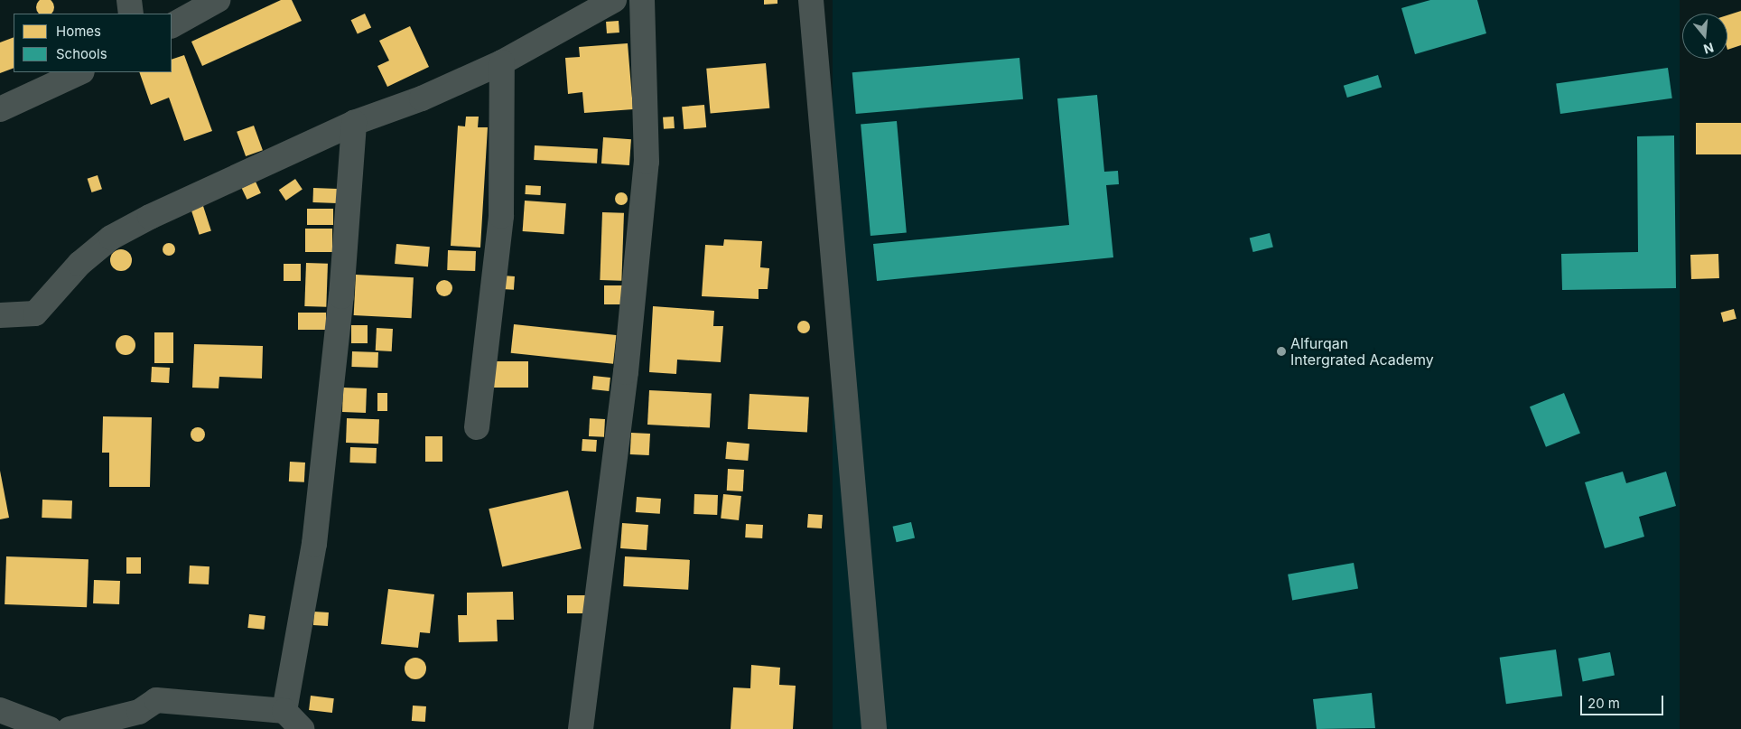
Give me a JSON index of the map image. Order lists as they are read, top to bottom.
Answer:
{
  "places": ["Alfurqan Intergrated Academy"],
  "legend": ["Homes", "Schools"],
  "scale_bar": "20 m",
  "north": "bottom"
}
